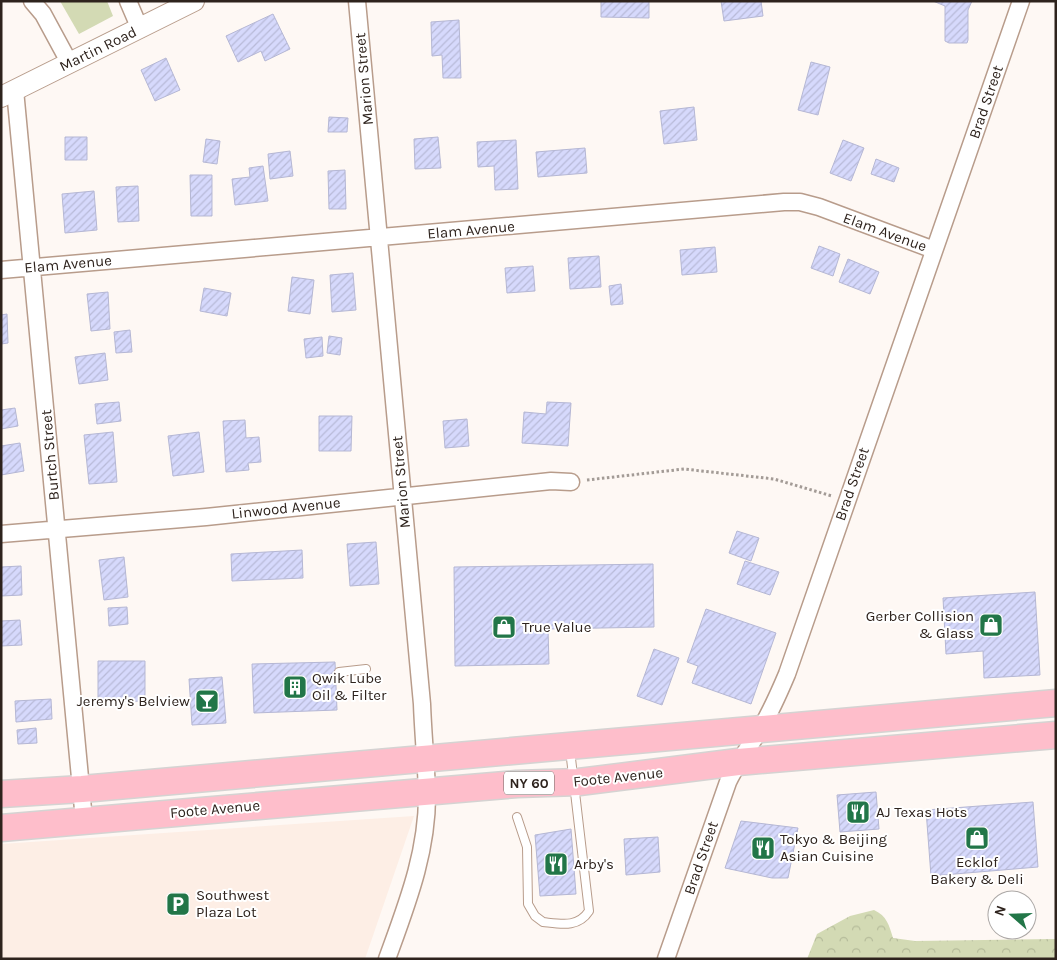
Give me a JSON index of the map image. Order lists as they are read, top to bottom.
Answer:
{
  "streets": {
    "highway": ["Foote Avenue", "NY 60"],
    "street": [
      "Martin Road",
      "Marion Street",
      "Brad Street",
      "Elam Avenue",
      "Burtch Street",
      "Linwood Avenue"
    ]
  },
  "crossings": [
    ["Martin Road", "Burtch Street"],
    ["Marion Street", "Elam Avenue"],
    ["Marion Street", "Linwood Avenue"],
    ["Marion Street", "Foote Avenue"],
    ["Marion Street", "NY 60"],
    ["Brad Street", "Elam Avenue"],
    ["Brad Street", "Foote Avenue"],
    ["Brad Street", "NY 60"],
    ["Elam Avenue", "Burtch Street"],
    ["Burtch Street", "Linwood Avenue"],
    ["Burtch Street", "Foote Avenue"],
    ["Burtch Street", "NY 60"]
  ],
  "places": {
    "shop": ["Gerber Collision & Glass", "True Value", "Ecklof Bakery & Deli"],
    "building": ["Qwik Lube Oil & Filter"],
    "bar": ["Jeremy's Belview"],
    "restaurant": ["AJ Texas Hots", "Tokyo & Beijing Asian Cuisine", "Arby's"],
    "parking": ["Southwest Plaza Lot"]
  },
  "north": "left"
}
